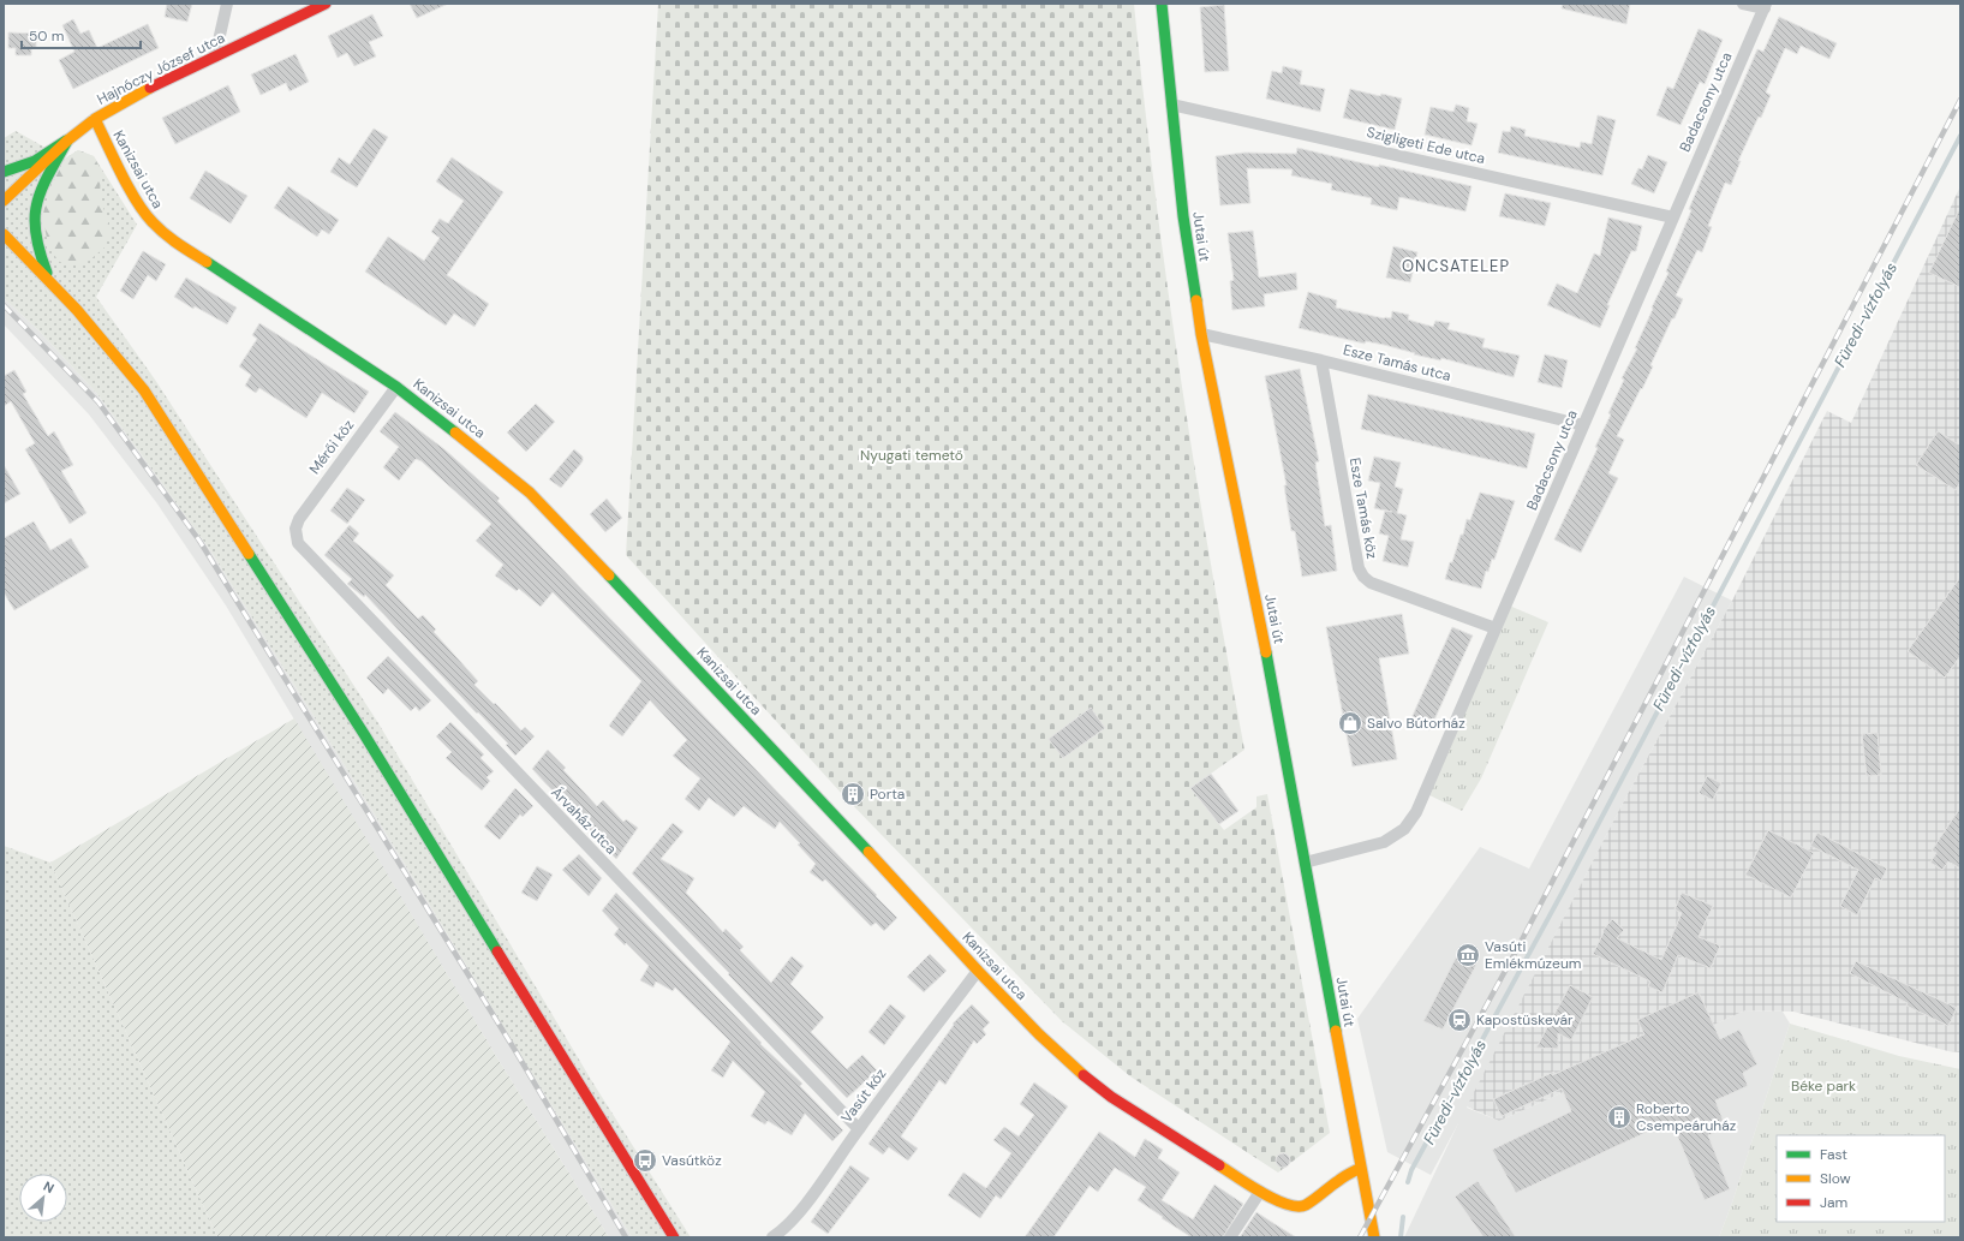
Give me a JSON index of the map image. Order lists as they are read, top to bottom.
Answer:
{
  "streets": {
    "street": [
      "Hajnóczy József utca",
      "Badacsony utca",
      "Szigligeti Ede utca",
      "Kanizsai utca",
      "Jutai út",
      "Esze Tamás utca",
      "Mérői köz",
      "Esze Tamás köz",
      "Árvaház utca",
      "Vasút köz"
    ]
  },
  "crossings": [
    ["Hajnóczy József utca", "Kanizsai utca"],
    ["Badacsony utca", "Szigligeti Ede utca"],
    ["Badacsony utca", "Jutai út"],
    ["Badacsony utca", "Esze Tamás utca"],
    ["Badacsony utca", "Esze Tamás köz"],
    ["Szigligeti Ede utca", "Jutai út"],
    ["Kanizsai utca", "Jutai út"],
    ["Kanizsai utca", "Mérői köz"],
    ["Kanizsai utca", "Vasút köz"],
    ["Jutai út", "Esze Tamás utca"],
    ["Esze Tamás utca", "Esze Tamás köz"],
    ["Mérői köz", "Árvaház utca"],
    ["Árvaház utca", "Vasút köz"]
  ],
  "districts": ["ONCSATELEP"],
  "water": ["Füredi-vízfolyás"],
  "parks": ["Nyugati temető", "Béke park"],
  "places": {
    "shop": ["Salvo Bútorház"],
    "building": ["Porta", "Roberto Csempeáruház"],
    "museum": ["Vasúti Emlékmúzeum"],
    "station": ["Kapostüskevár"],
    "bus stop": ["Vasútköz"]
  },
  "legend": ["Fast", "Slow", "Jam"],
  "scale_bar": "50 m",
  "north": "top right"
}
